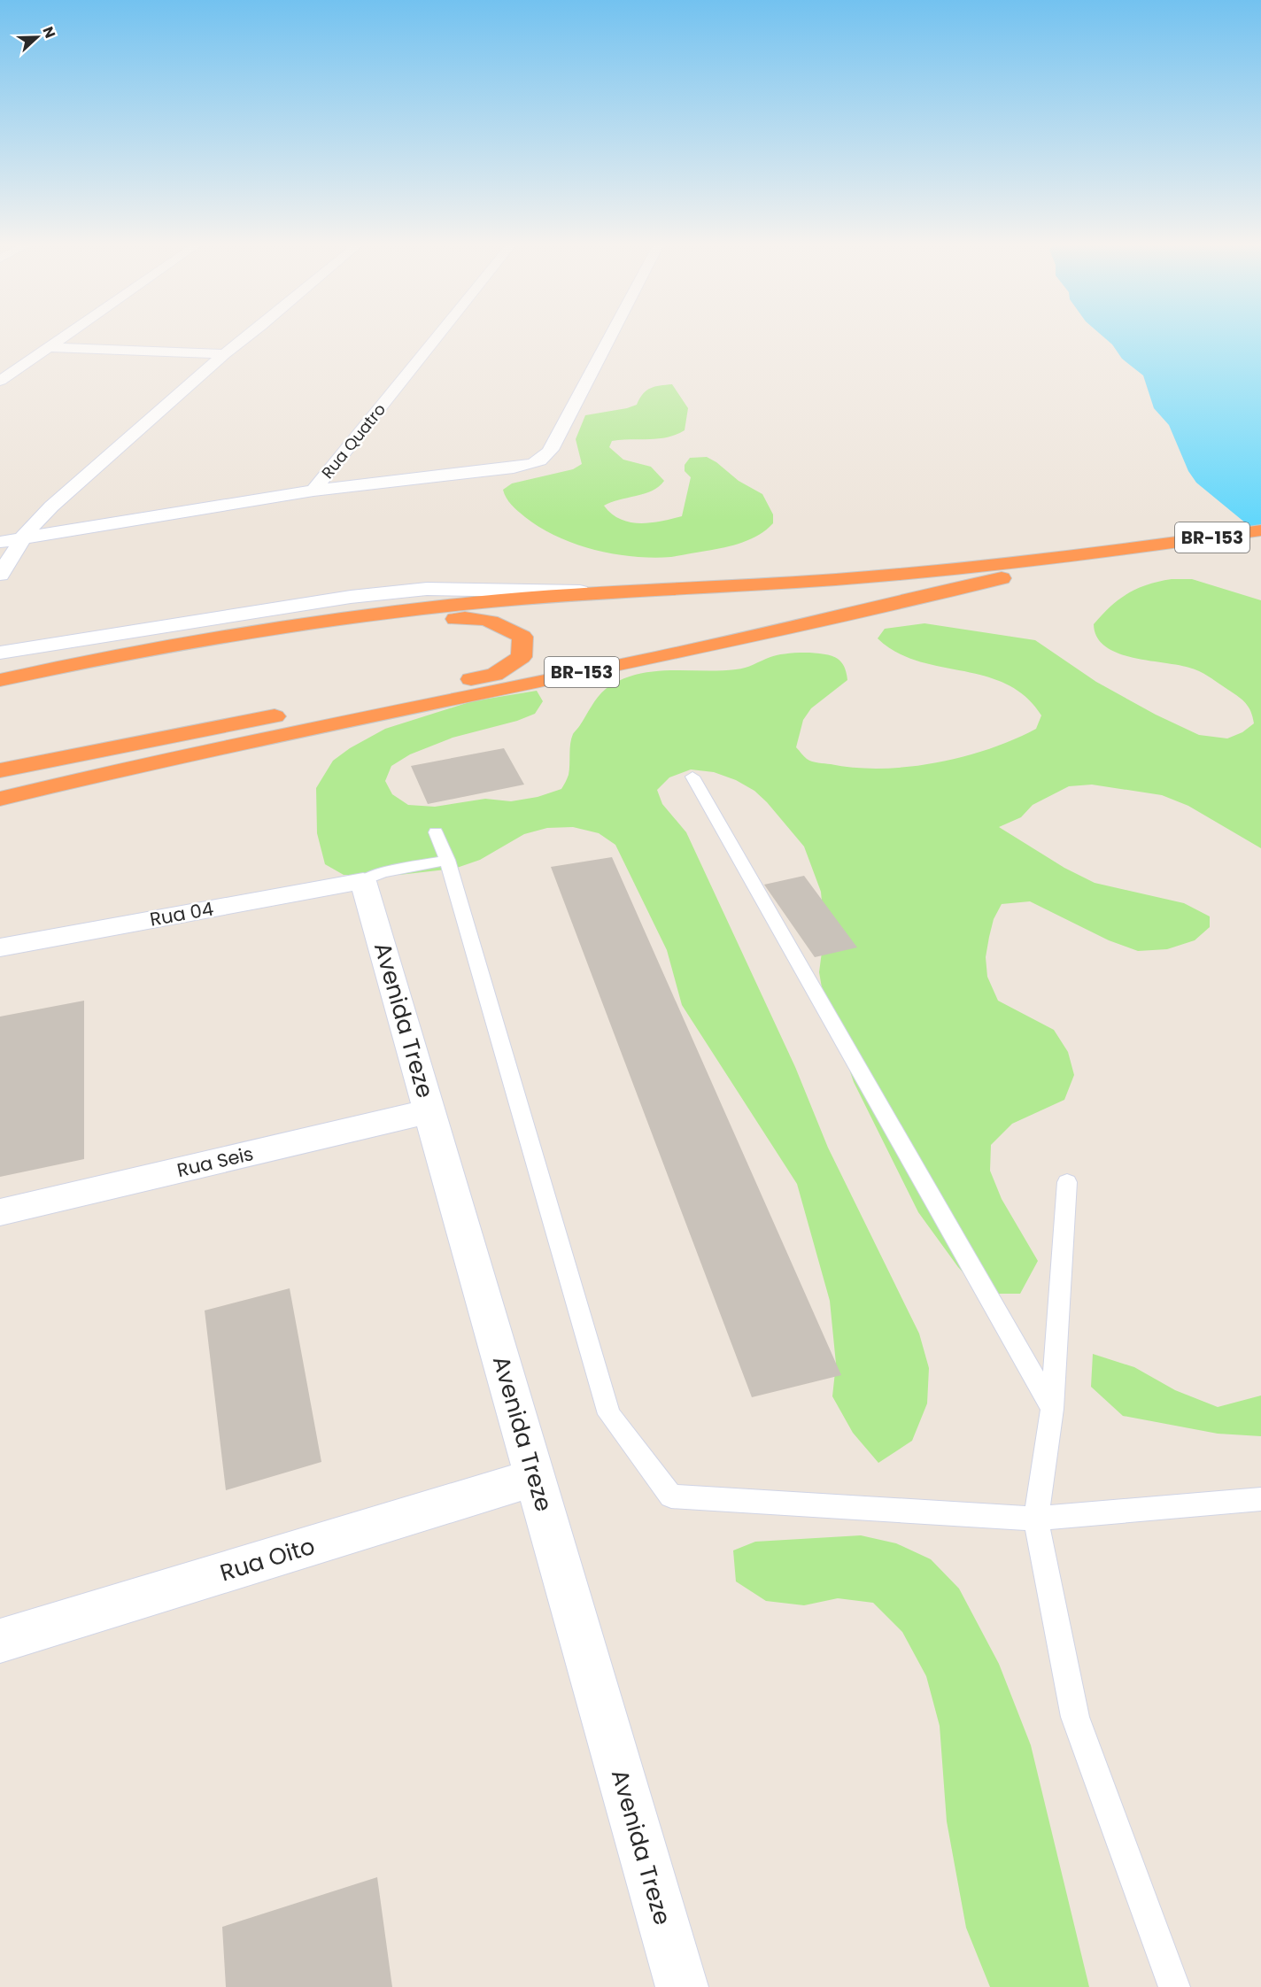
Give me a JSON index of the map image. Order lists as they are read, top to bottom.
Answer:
{
  "streets": {
    "highway": ["BR-153"],
    "street": [
      "Rua Quatro",
      "Rua 04",
      "Avenida Treze",
      "Rua Seis",
      "Rua Oito"
    ]
  },
  "crossings": [
    ["Rua 04", "Avenida Treze"],
    ["Avenida Treze", "Rua Seis"],
    ["Avenida Treze", "Rua Oito"]
  ],
  "north": "right"
}
